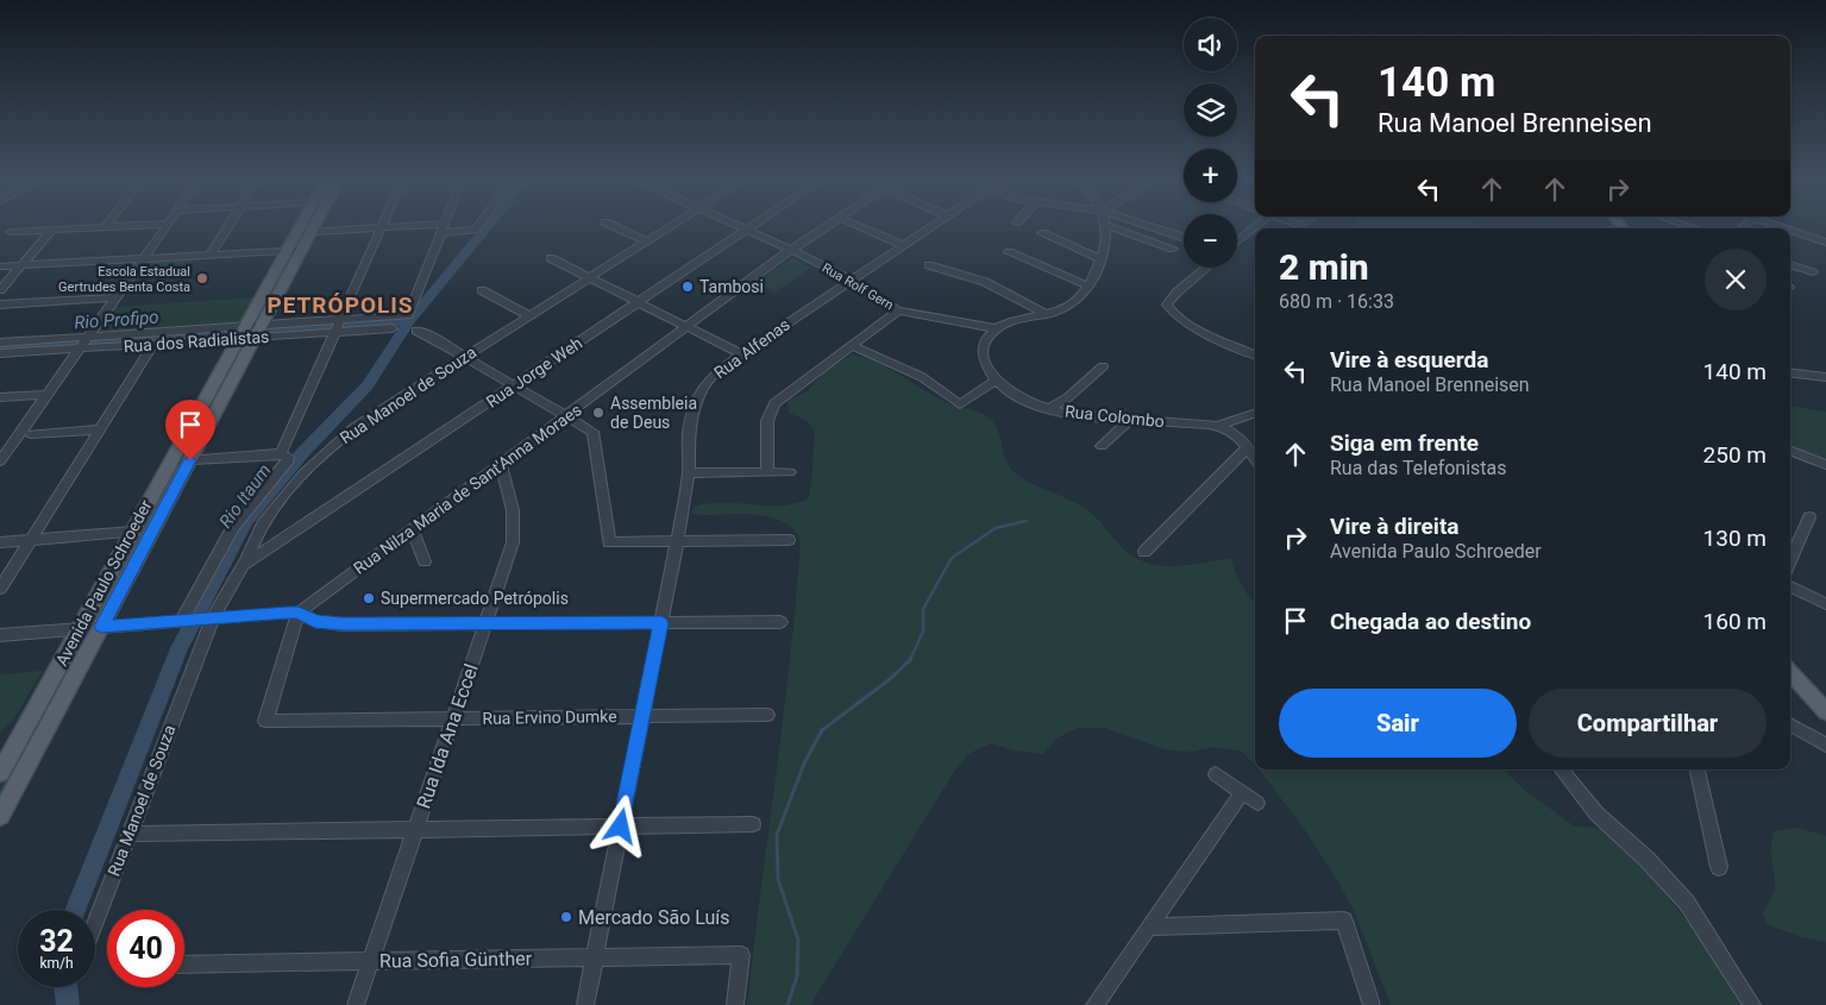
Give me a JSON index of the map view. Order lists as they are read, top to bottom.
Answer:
{
  "streets": {
    "main road": ["Avenida Paulo Schroeder"],
    "street": [
      "Rua Rolf Gern",
      "Rua dos Radialistas",
      "Rua Alfenas",
      "Rua Jorge Weh",
      "Rua Manoel de Souza",
      "Rua Colombo",
      "Rua Nilza Maria de Sant'Anna Moraes",
      "Rua Ervino Dumke",
      "Rua Ida Ana Eccel",
      "Rua Sofia Günther"
    ]
  },
  "crossings": [
    ["Rua Rolf Gern", "Rua Alfenas"],
    ["Rua Rolf Gern", "Rua Jorge Weh"],
    ["Rua Rolf Gern", "Rua Nilza Maria de Sant'Anna Moraes"],
    ["Rua dos Radialistas", "Avenida Paulo Schroeder"],
    ["Rua Alfenas", "Rua Ervino Dumke"],
    ["Rua Alfenas", "Rua Sofia Günther"],
    ["Rua Jorge Weh", "Rua Manoel de Souza"],
    ["Rua Nilza Maria de Sant'Anna Moraes", "Rua Ervino Dumke"],
    ["Rua Nilza Maria de Sant'Anna Moraes", "Rua Ida Ana Eccel"],
    ["Rua Ervino Dumke", "Rua Ida Ana Eccel"],
    ["Rua Ida Ana Eccel", "Rua Sofia Günther"]
  ],
  "districts": ["PETRÓPOLIS"],
  "water": ["Rio Profipo", "Rio Itaum"],
  "places": [
    "Escola Estadual Gertrudes Benta Costa",
    "Tambosi",
    "Assembleia de Deus",
    "Supermercado Petrópolis",
    "Mercado São Luís"
  ],
  "page": {
    "map_buttons": ["+", "−"],
    "turn": ["140 m", "Rua Manoel Brenneisen"],
    "heading": ["2 min", "680 m · 16:33"],
    "list": [
      {
        "name": "Vire à esquerda",
        "note": "Rua Manoel Brenneisen",
        "value": "140 m"
      },
      {
        "name": "Siga em frente",
        "note": "Rua das Telefonistas",
        "value": "250 m"
      },
      {
        "name": "Vire à direita",
        "note": "Avenida Paulo Schroeder",
        "value": "130 m"
      },
      {
        "name": "Chegada ao destino",
        "value": "160 m"
      }
    ],
    "buttons": ["Sair", "Compartilhar"],
    "speed": "32 km/h",
    "limit": "40"
  }
}
